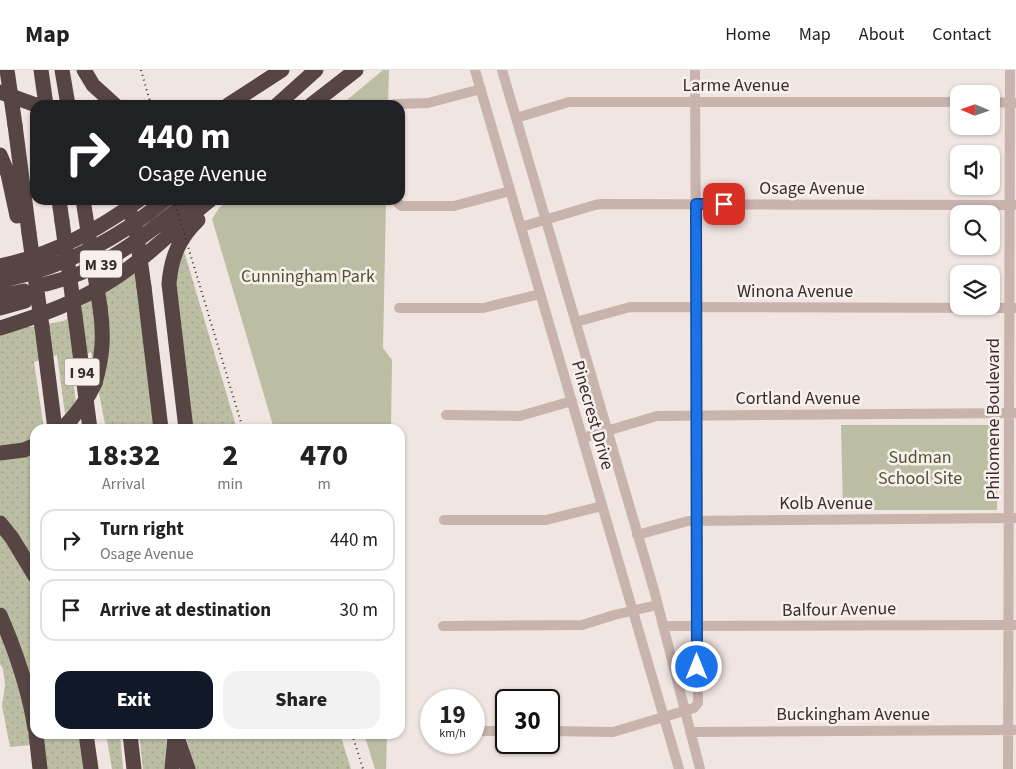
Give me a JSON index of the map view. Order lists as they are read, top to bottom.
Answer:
{
  "streets": {
    "highway": ["M 39", "I 94"],
    "street": [
      "Larme Avenue",
      "Osage Avenue",
      "Winona Avenue",
      "Cortland Avenue",
      "Pinecrest Drive",
      "Philomene Boulevard",
      "Kolb Avenue",
      "Balfour Avenue",
      "Buckingham Avenue"
    ]
  },
  "crossings": [
    ["Larme Avenue", "Pinecrest Drive"],
    ["Osage Avenue", "Pinecrest Drive"],
    ["Osage Avenue", "Philomene Boulevard"],
    ["M 39", "I 94"],
    ["Winona Avenue", "Pinecrest Drive"],
    ["Winona Avenue", "Philomene Boulevard"],
    ["Cortland Avenue", "Pinecrest Drive"],
    ["Cortland Avenue", "Philomene Boulevard"],
    ["Pinecrest Drive", "Kolb Avenue"],
    ["Pinecrest Drive", "Balfour Avenue"],
    ["Pinecrest Drive", "Buckingham Avenue"],
    ["Philomene Boulevard", "Kolb Avenue"],
    ["Philomene Boulevard", "Balfour Avenue"],
    ["Philomene Boulevard", "Buckingham Avenue"]
  ],
  "parks": ["Cunningham Park", "Sudman School Site"],
  "north": "left",
  "page": {
    "header": "Map",
    "nav": [
      "Home",
      "Map",
      "About",
      "Contact"
    ],
    "turn": ["440 m", "Osage Avenue"],
    "eta": [
      "18:32",
      "Arrival",
      "2",
      "min",
      "470",
      "m"
    ],
    "list": [
      {
        "name": "Turn right",
        "note": "Osage Avenue",
        "value": "440 m"
      },
      {
        "name": "Arrive at destination",
        "value": "30 m"
      }
    ],
    "buttons": ["Exit", "Share"],
    "speed": "19 km/h",
    "limit": "30"
  }
}
